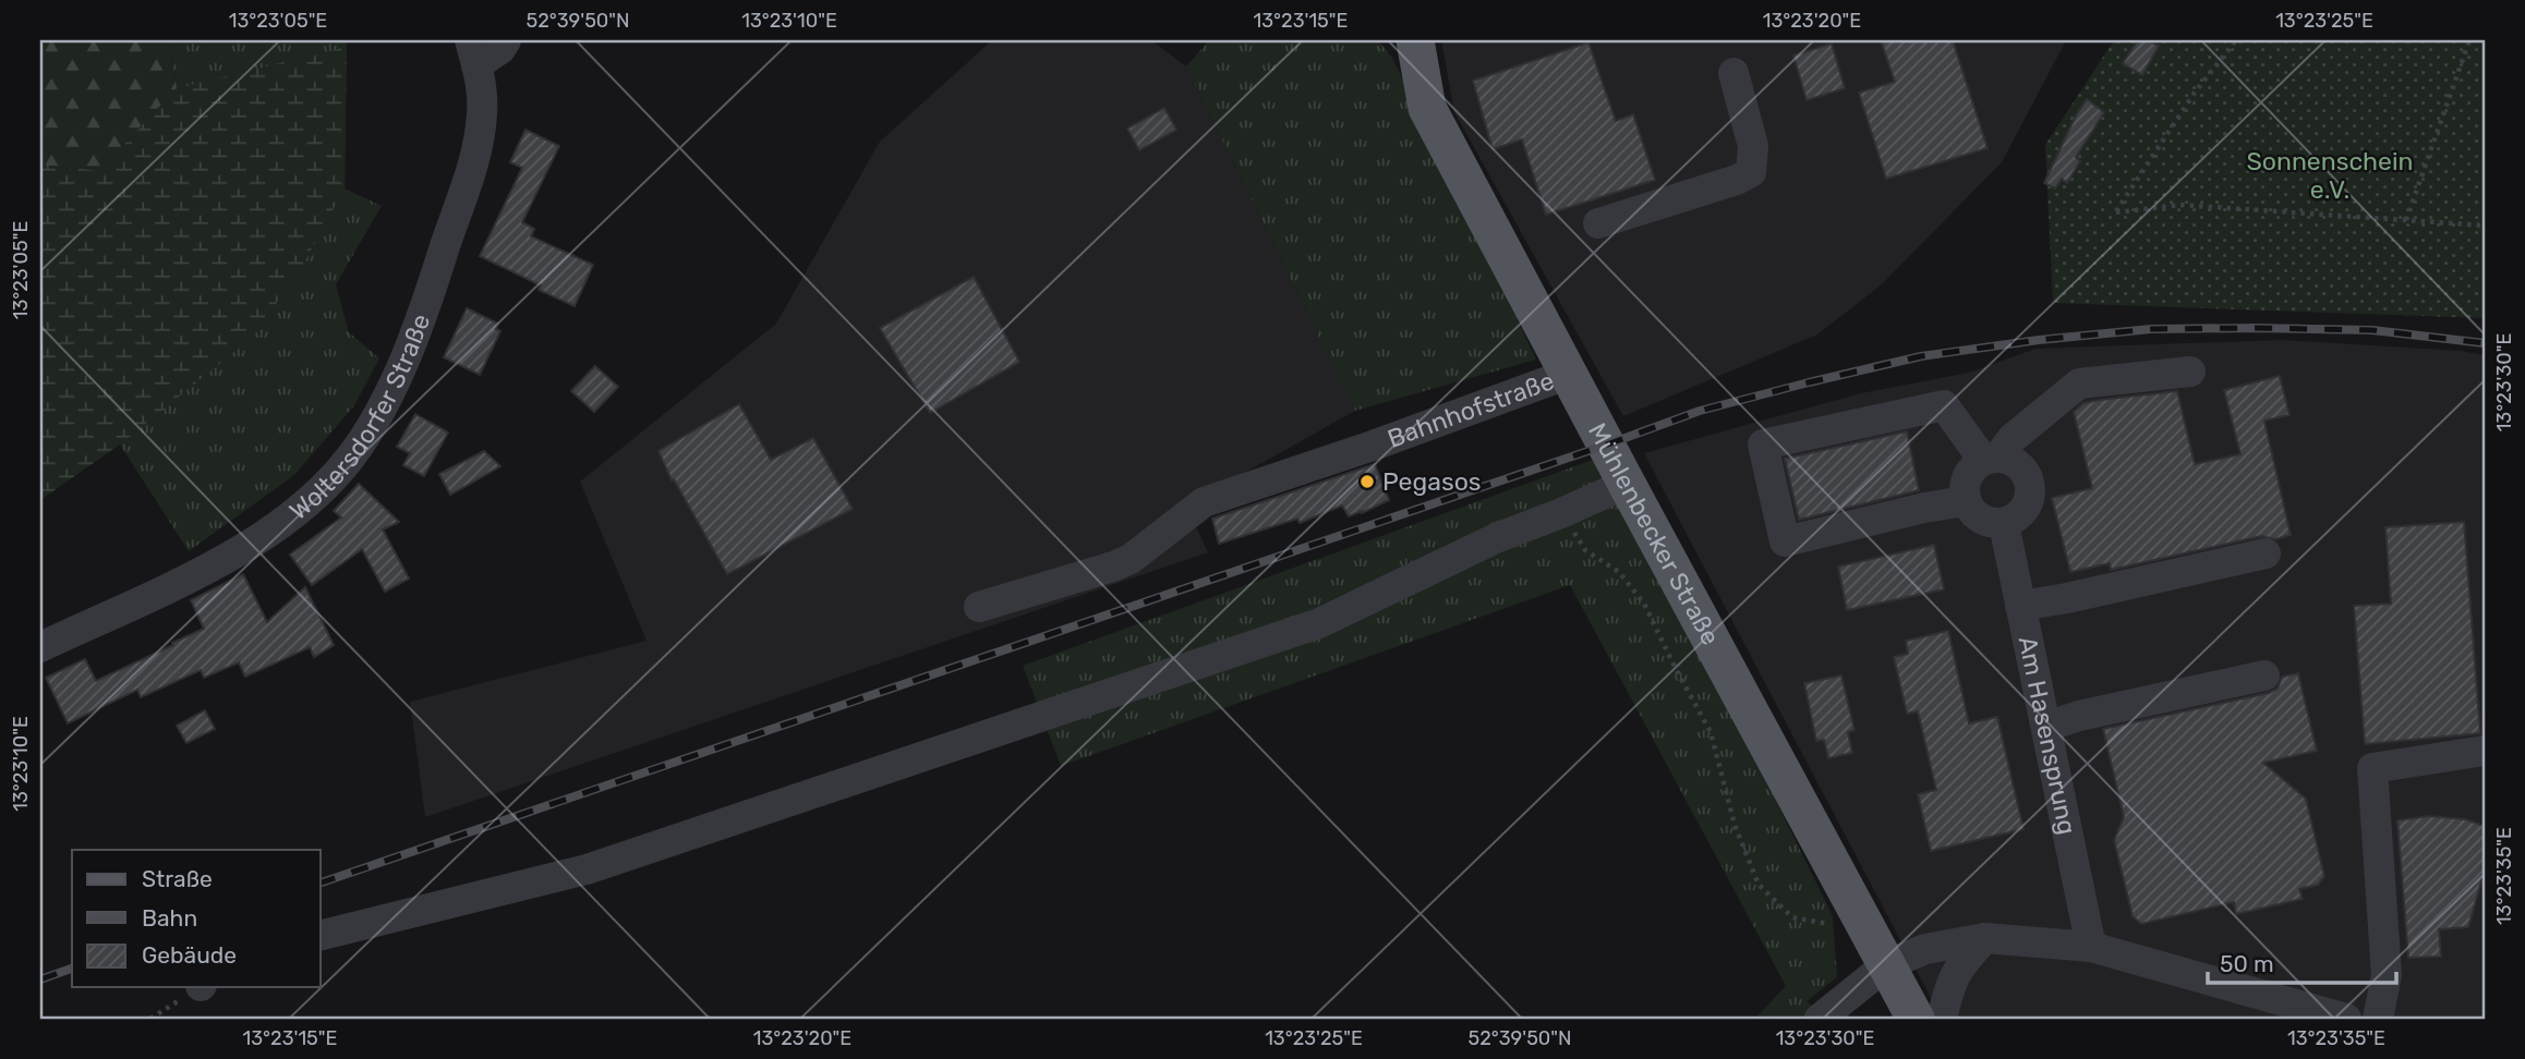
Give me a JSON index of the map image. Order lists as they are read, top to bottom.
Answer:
{
  "streets": {
    "main road": ["Mühlenbecker Straße"],
    "street": ["Bahnhofstraße", "Woltersdorfer Straße", "Am Hasensprung"]
  },
  "crossings": [
    ["Bahnhofstraße", "Mühlenbecker Straße"]
  ],
  "parks": ["Sonnenschein e.V."],
  "places": ["Pegasos"],
  "legend": ["Straße", "Bahn", "Gebäude"],
  "scale_bar": "50 m",
  "coordinates": [
    "13°23'05\"E",
    "52°39'50\"N",
    "13°23'10\"E",
    "13°23'15\"E",
    "13°23'20\"E",
    "13°23'25\"E",
    "13°23'30\"E",
    "13°23'35\"E"
  ]
}
